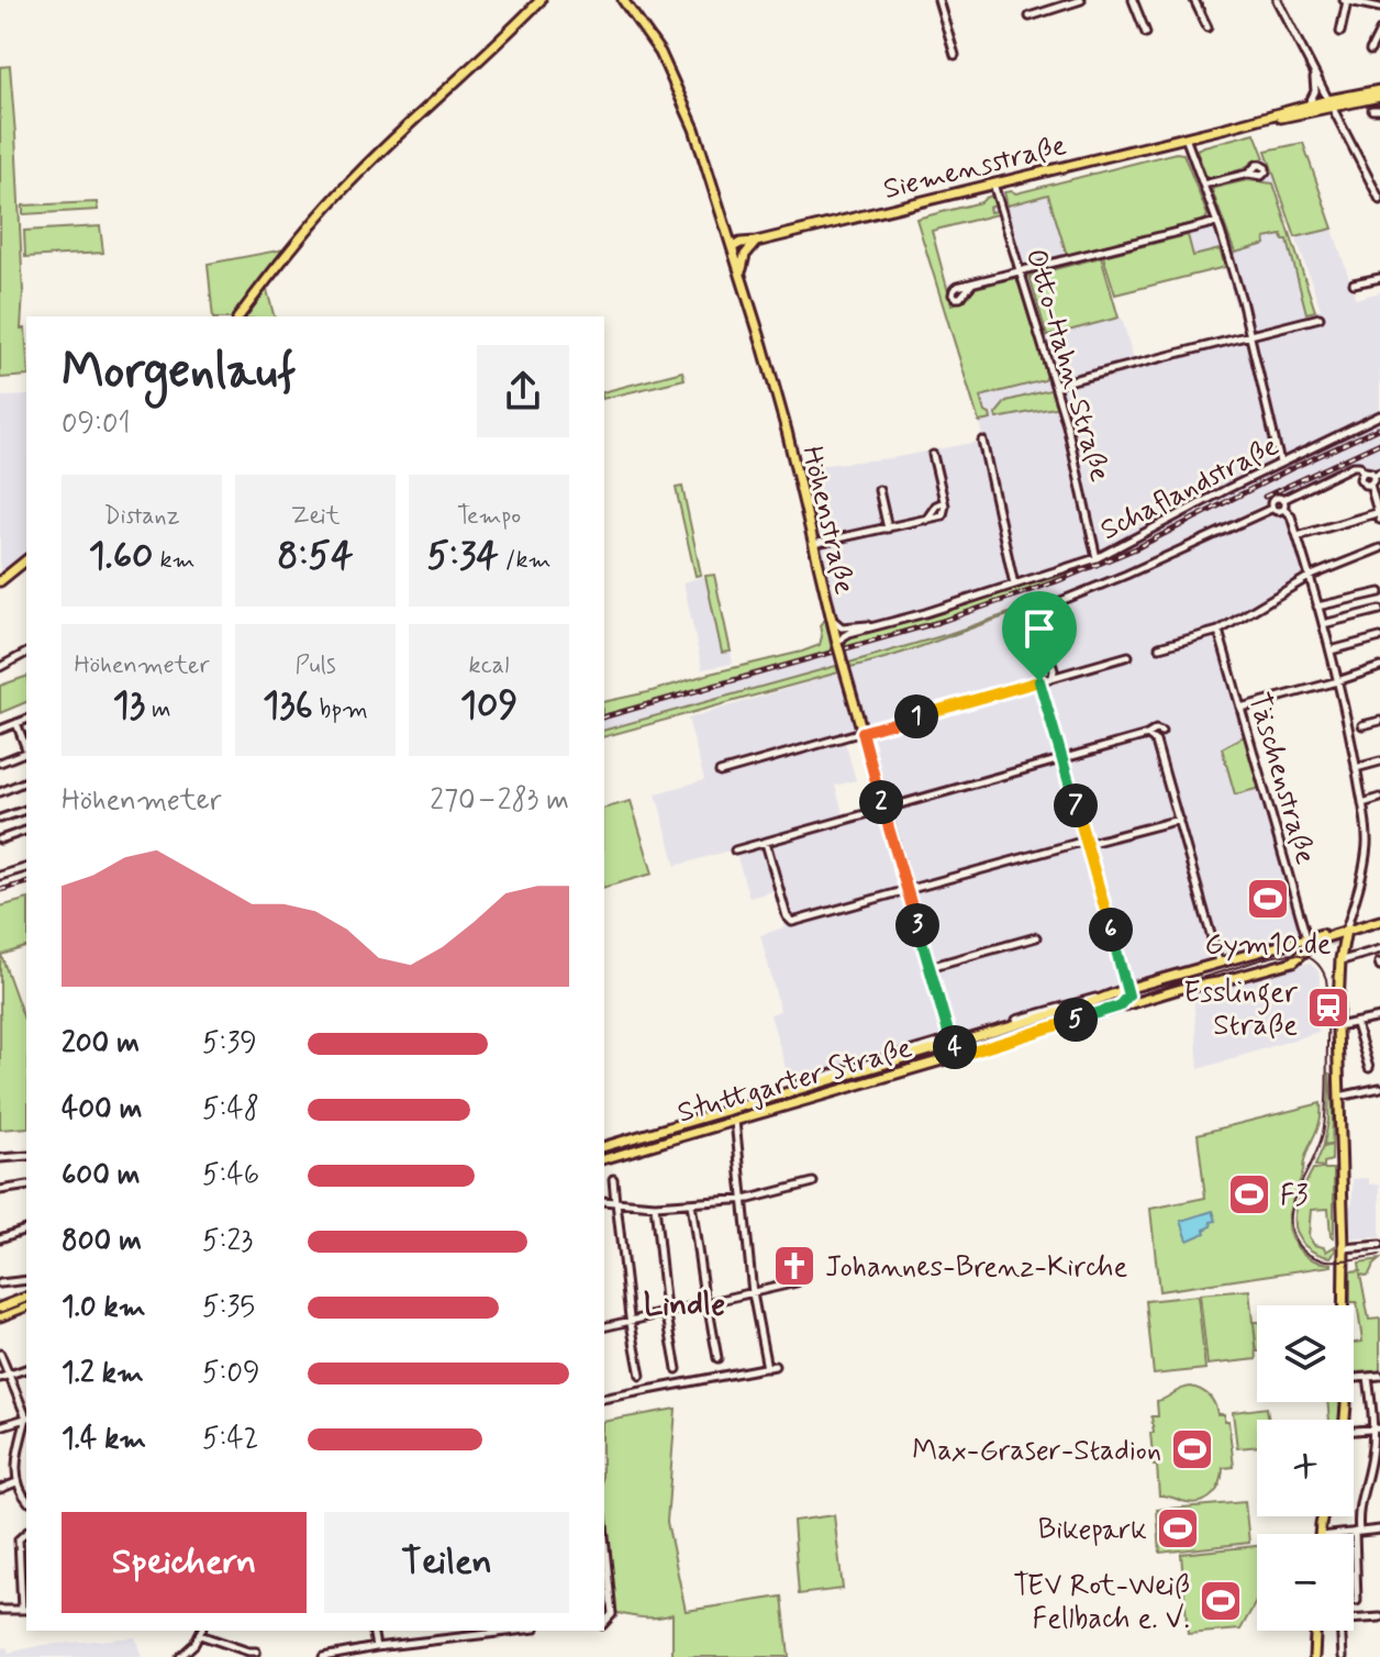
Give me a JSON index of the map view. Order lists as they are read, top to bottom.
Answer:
{
  "streets": {
    "main road": ["Siemensstraße", "Höhenstraße", "Stuttgarter Straße"],
    "street": ["Otto-Hahn-Straße", "Schaflandstraße", "Täschenstraße"]
  },
  "crossings": [
    ["Siemensstraße", "Otto-Hahn-Straße"],
    ["Siemensstraße", "Höhenstraße"],
    ["Otto-Hahn-Straße", "Schaflandstraße"],
    ["Schaflandstraße", "Höhenstraße"],
    ["Höhenstraße", "Stuttgarter Straße"],
    ["Täschenstraße", "Stuttgarter Straße"]
  ],
  "districts": ["Lindle"],
  "places": {
    "sports": [
      "Gym10.de",
      "F3",
      "Max-Graser-Stadion",
      "Bikepark",
      "TEV Rot-Weiß Fellbach e. V."
    ],
    "station": ["Esslinger Straße"],
    "church": ["Johannes-Brenz-Kirche"]
  },
  "page": {
    "heading": ["Morgenlauf", "09:01"],
    "stats": [
      ["Distanz", "1.60 km"],
      ["Zeit", "8:54"],
      ["Tempo", "5:34 /km"],
      ["Höhenmeter", "13 m"],
      ["Puls", "136 bpm"],
      ["kcal", "109"]
    ],
    "pins": [
      "1",
      "2",
      "7",
      "3",
      "6",
      "5",
      "4"
    ],
    "chart": ["Höhenmeter", "270–283 m"],
    "list": [
      {
        "name": "200 m",
        "note": "5:39"
      },
      {
        "name": "400 m",
        "note": "5:48"
      },
      {
        "name": "600 m",
        "note": "5:46"
      },
      {
        "name": "800 m",
        "note": "5:23"
      },
      {
        "name": "1.0 km",
        "note": "5:35"
      },
      {
        "name": "1.2 km",
        "note": "5:09"
      },
      {
        "name": "1.4 km",
        "note": "5:42"
      }
    ],
    "map_buttons": ["+", "−"],
    "buttons": ["Speichern", "Teilen"]
  }
}
